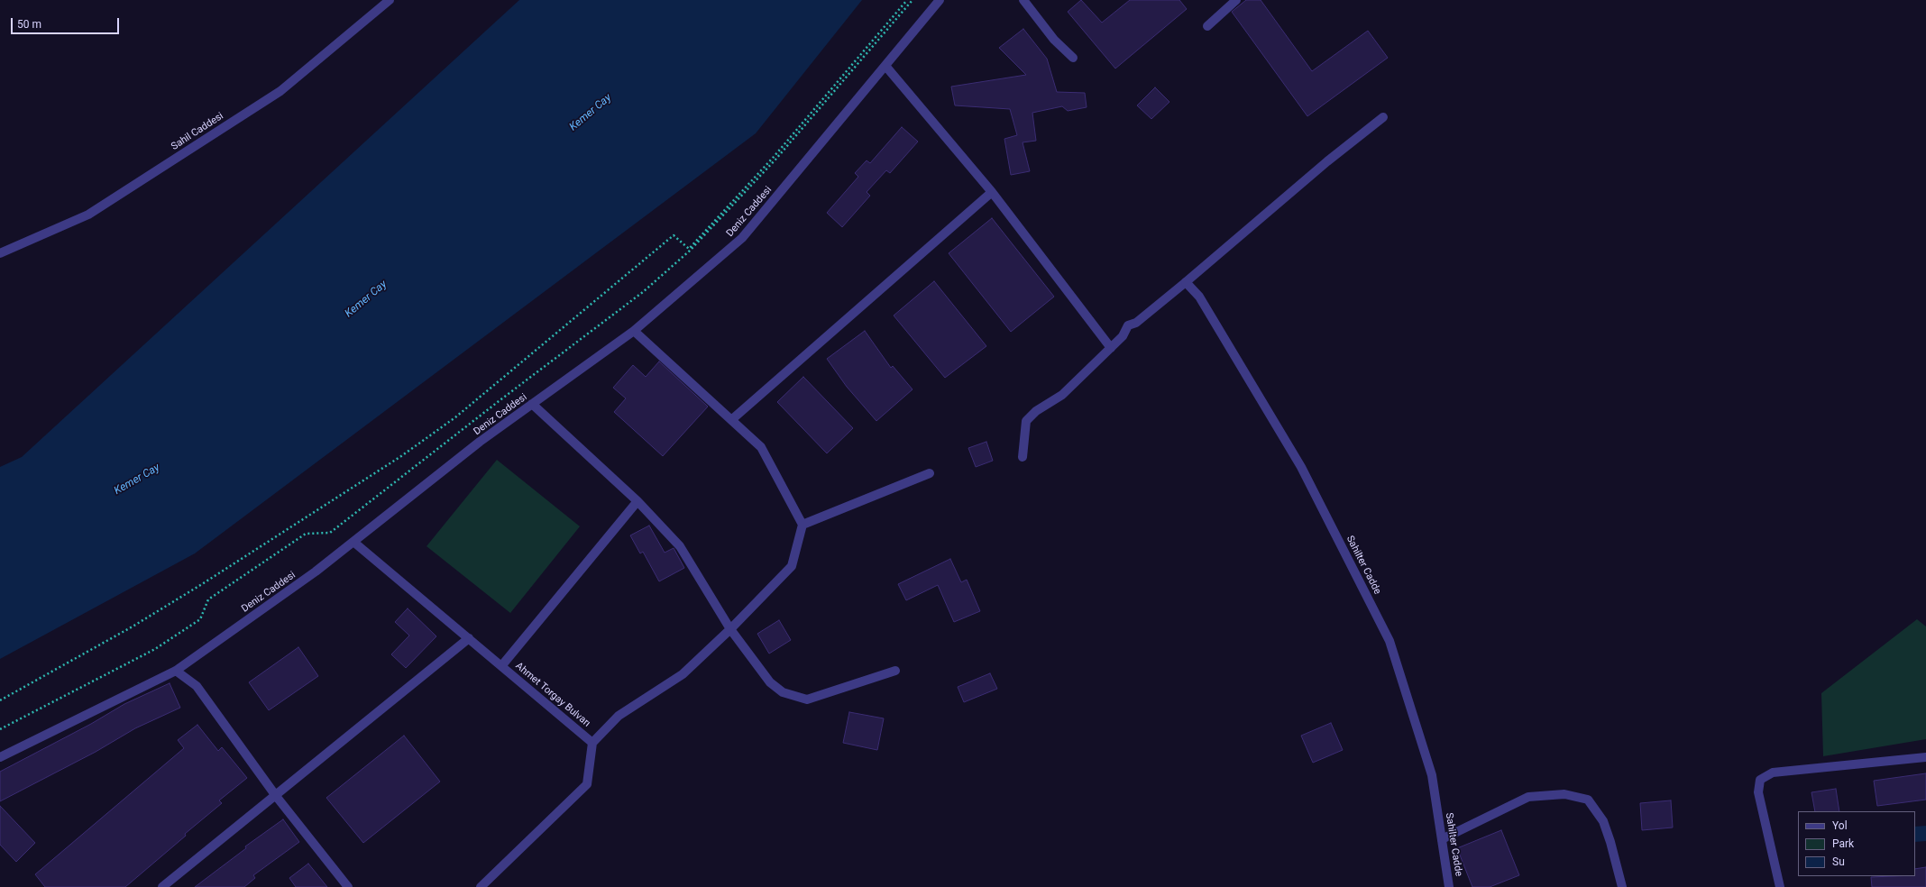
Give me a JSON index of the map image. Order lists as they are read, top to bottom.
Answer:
{
  "streets": {
    "street": [
      "Sahil Caddesi",
      "Deniz Caddesi",
      "Sahilter Cadde",
      "Ahmet Torgay Bulvarı"
    ]
  },
  "crossings": [
    ["Deniz Caddesi", "Ahmet Torgay Bulvarı"]
  ],
  "water": ["Kemer Cay"],
  "legend": ["Yol", "Park", "Su"],
  "scale_bar": "50 m"
}
